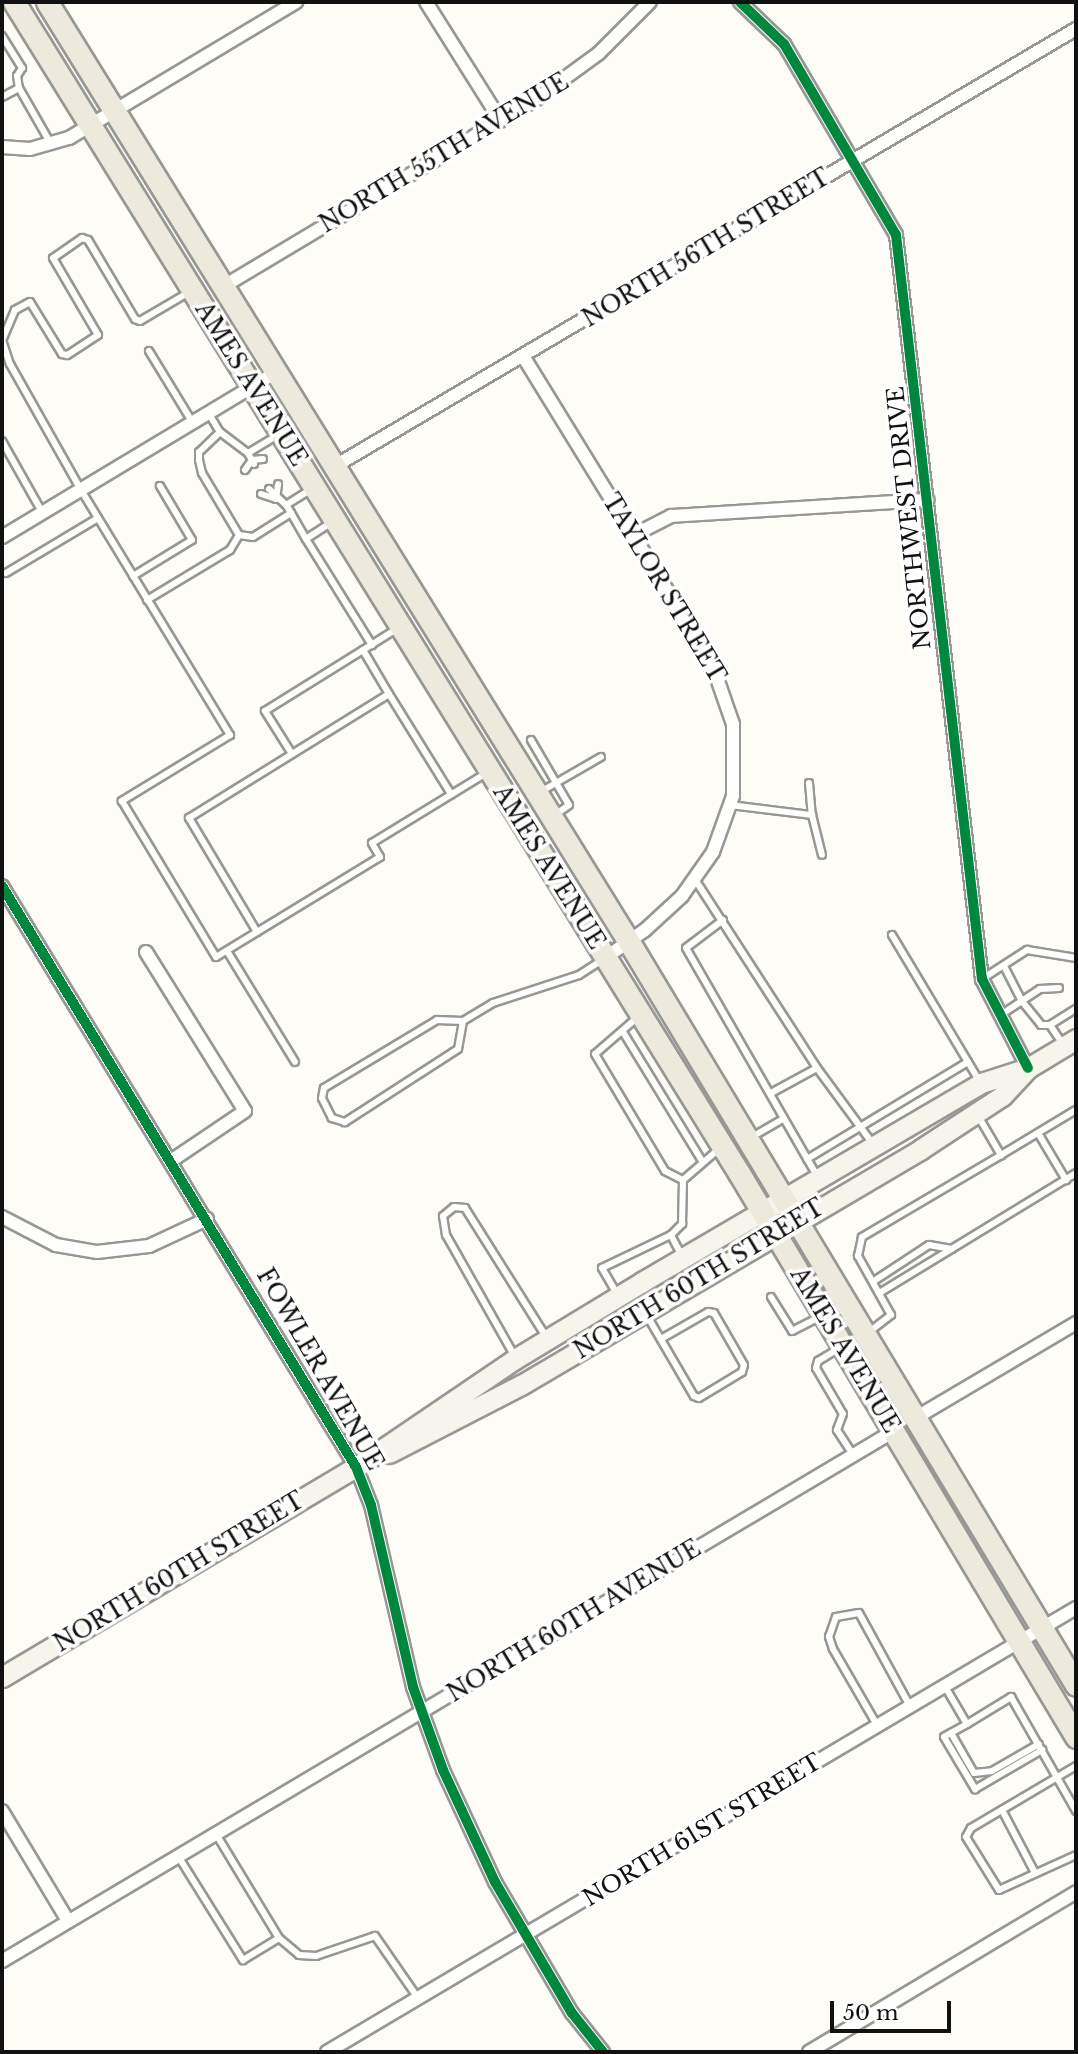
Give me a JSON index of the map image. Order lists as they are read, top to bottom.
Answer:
{
  "streets": {
    "main road": ["AMES AVENUE", "NORTH 60TH STREET"],
    "street": [
      "NORTH 55TH AVENUE",
      "NORTH 56TH STREET",
      "NORTHWEST DRIVE",
      "TAYLOR STREET",
      "FOWLER AVENUE",
      "NORTH 60TH AVENUE",
      "NORTH 61ST STREET"
    ]
  },
  "crossings": [
    ["NORTH 55TH AVENUE", "AMES AVENUE"],
    ["NORTH 56TH STREET", "AMES AVENUE"],
    ["NORTH 56TH STREET", "NORTHWEST DRIVE"],
    ["NORTH 56TH STREET", "TAYLOR STREET"],
    ["AMES AVENUE", "TAYLOR STREET"],
    ["AMES AVENUE", "NORTH 60TH STREET"],
    ["AMES AVENUE", "NORTH 60TH AVENUE"],
    ["AMES AVENUE", "NORTH 61ST STREET"],
    ["NORTHWEST DRIVE", "NORTH 60TH STREET"],
    ["NORTH 60TH STREET", "FOWLER AVENUE"],
    ["FOWLER AVENUE", "NORTH 60TH AVENUE"],
    ["FOWLER AVENUE", "NORTH 61ST STREET"]
  ],
  "scale_bar": "50 m"
}
